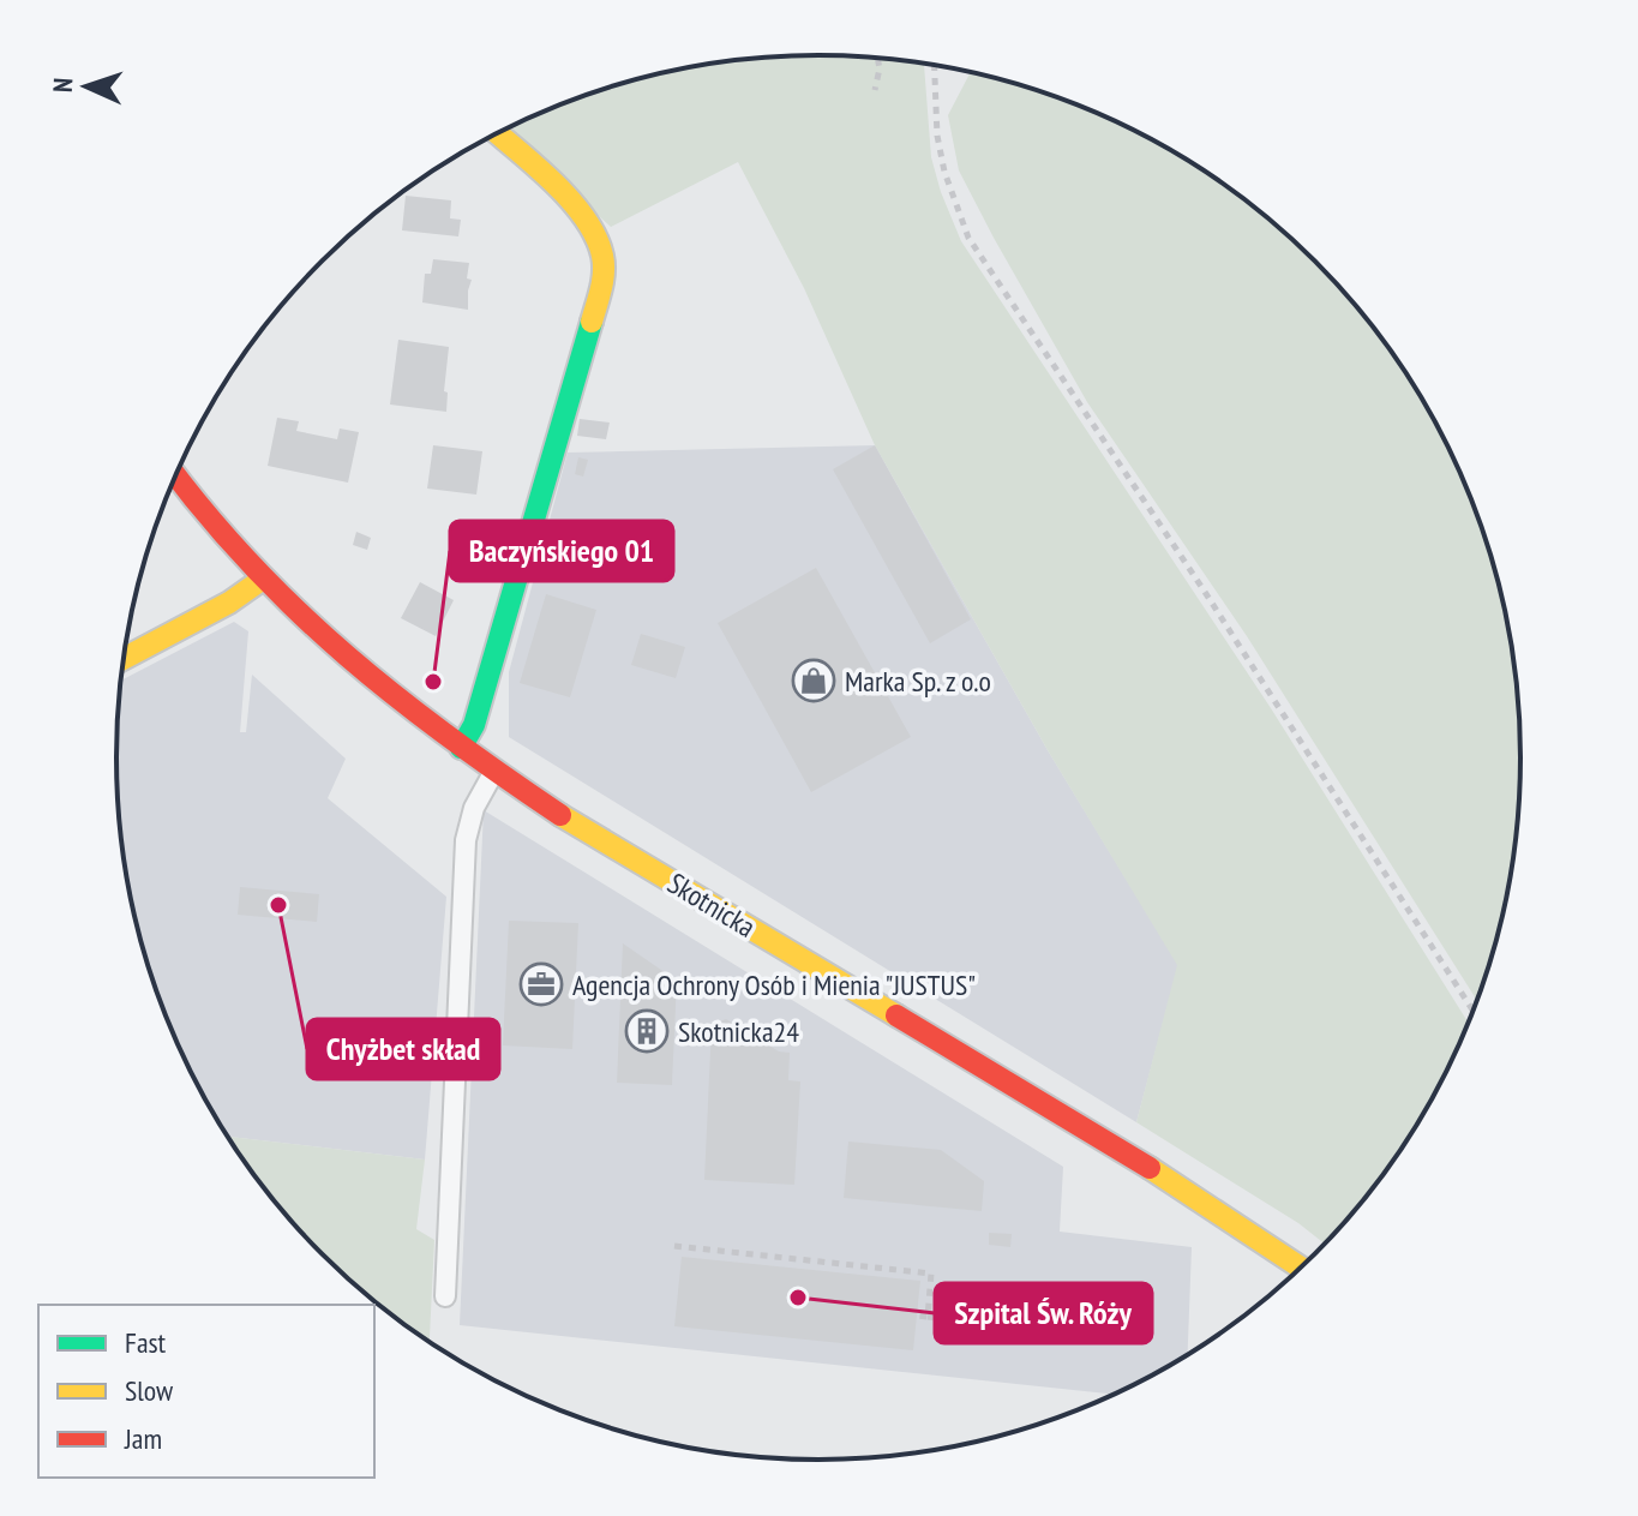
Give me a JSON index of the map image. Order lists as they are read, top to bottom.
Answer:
{
  "streets": {
    "main road": ["Skotnicka"]
  },
  "places": {
    "shop": ["Marka Sp. z o.o"],
    "other": ["Baczyńskiego 01", "Chyżbet skład", "Szpital Św. Róży"],
    "office": ["Agencja Ochrony Osób i Mienia \"JUSTUS\""],
    "building": ["Skotnicka24"]
  },
  "legend": ["Fast", "Slow", "Jam"],
  "north": "left"
}
